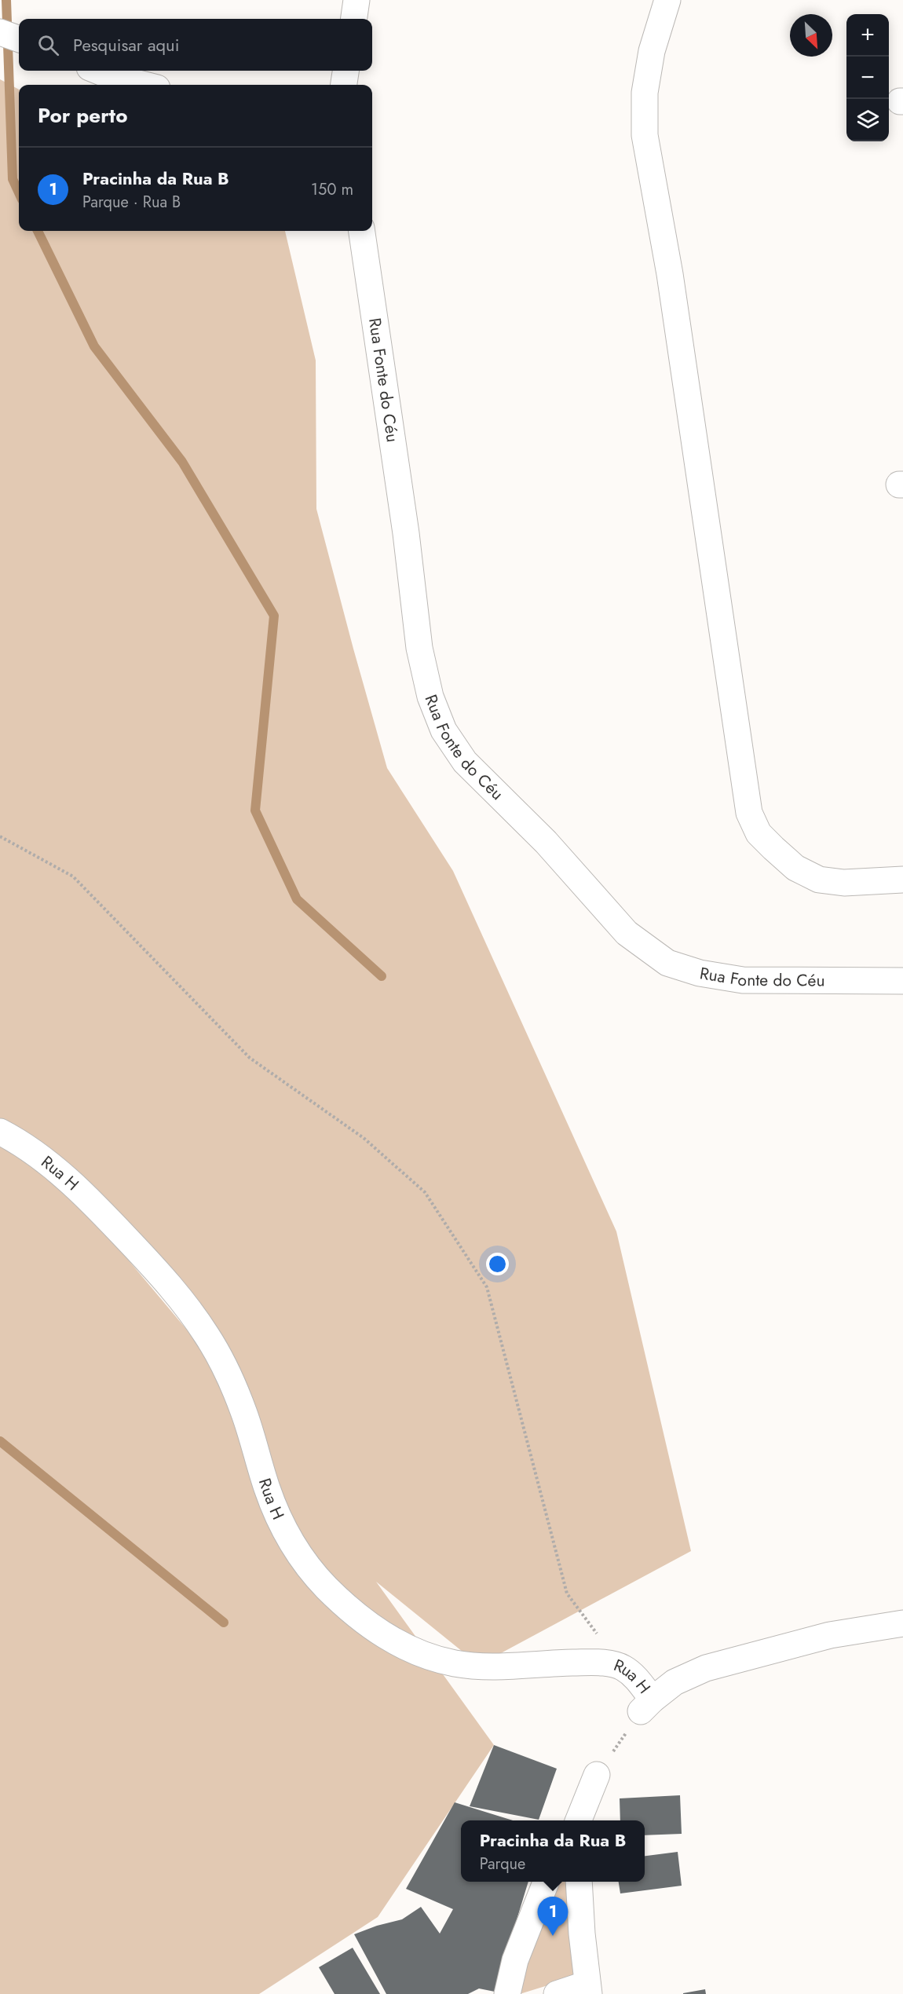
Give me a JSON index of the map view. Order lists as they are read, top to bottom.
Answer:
{
  "streets": {
    "street": ["Rua Fonte do Céu", "Rua H"]
  },
  "north": "bottom right",
  "page": {
    "map_buttons": ["+", "−"],
    "search": "Pesquisar aqui",
    "heading": "Por perto",
    "list": [
      {
        "mark": "1",
        "name": "Pracinha da Rua B",
        "note": "Parque · Rua B",
        "value": "150 m"
      }
    ],
    "popup": ["Pracinha da Rua B", "Parque"],
    "pins": "1"
  }
}
